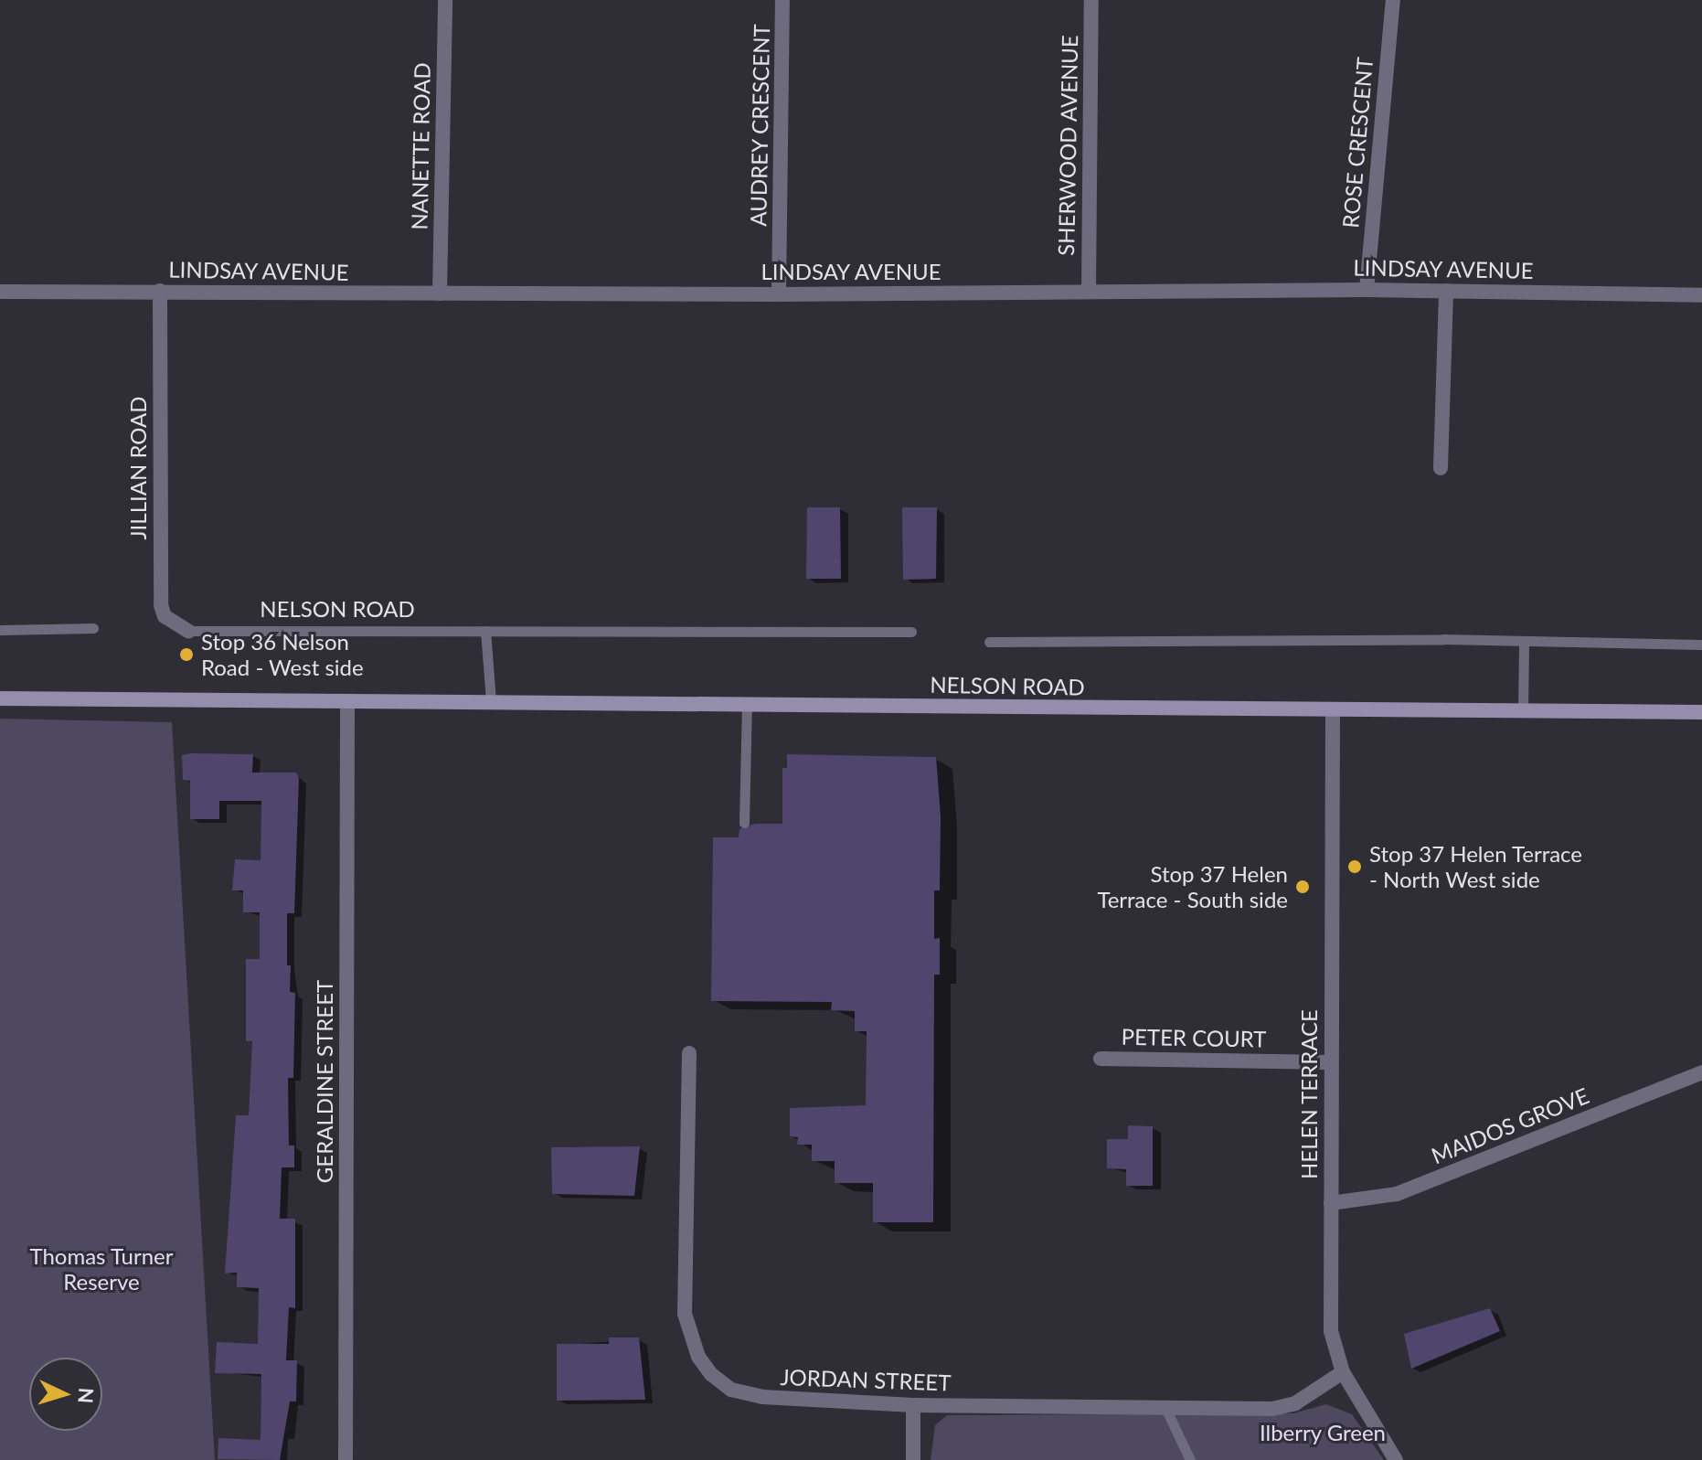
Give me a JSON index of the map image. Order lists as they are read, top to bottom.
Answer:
{
  "streets": {
    "main road": ["NELSON ROAD"],
    "street": [
      "AUDREY CRESCENT",
      "ROSE CRESCENT",
      "SHERWOOD AVENUE",
      "NANETTE ROAD",
      "LINDSAY AVENUE",
      "JILLIAN ROAD",
      "PETER COURT",
      "GERALDINE STREET",
      "HELEN TERRACE",
      "MAIDOS GROVE",
      "JORDAN STREET"
    ]
  },
  "crossings": [
    ["AUDREY CRESCENT", "LINDSAY AVENUE"],
    ["ROSE CRESCENT", "LINDSAY AVENUE"],
    ["SHERWOOD AVENUE", "LINDSAY AVENUE"],
    ["NANETTE ROAD", "LINDSAY AVENUE"],
    ["LINDSAY AVENUE", "JILLIAN ROAD"],
    ["JILLIAN ROAD", "NELSON ROAD"],
    ["NELSON ROAD", "GERALDINE STREET"],
    ["NELSON ROAD", "HELEN TERRACE"],
    ["PETER COURT", "HELEN TERRACE"],
    ["HELEN TERRACE", "MAIDOS GROVE"],
    ["HELEN TERRACE", "JORDAN STREET"]
  ],
  "parks": ["Thomas Turner Reserve", "Ilberry Green"],
  "places": ["Stop 36 Nelson Road - West side", "Stop 37 Helen Terrace - North West side", "Stop 37 Helen Terrace - South side"],
  "north": "right"
}
